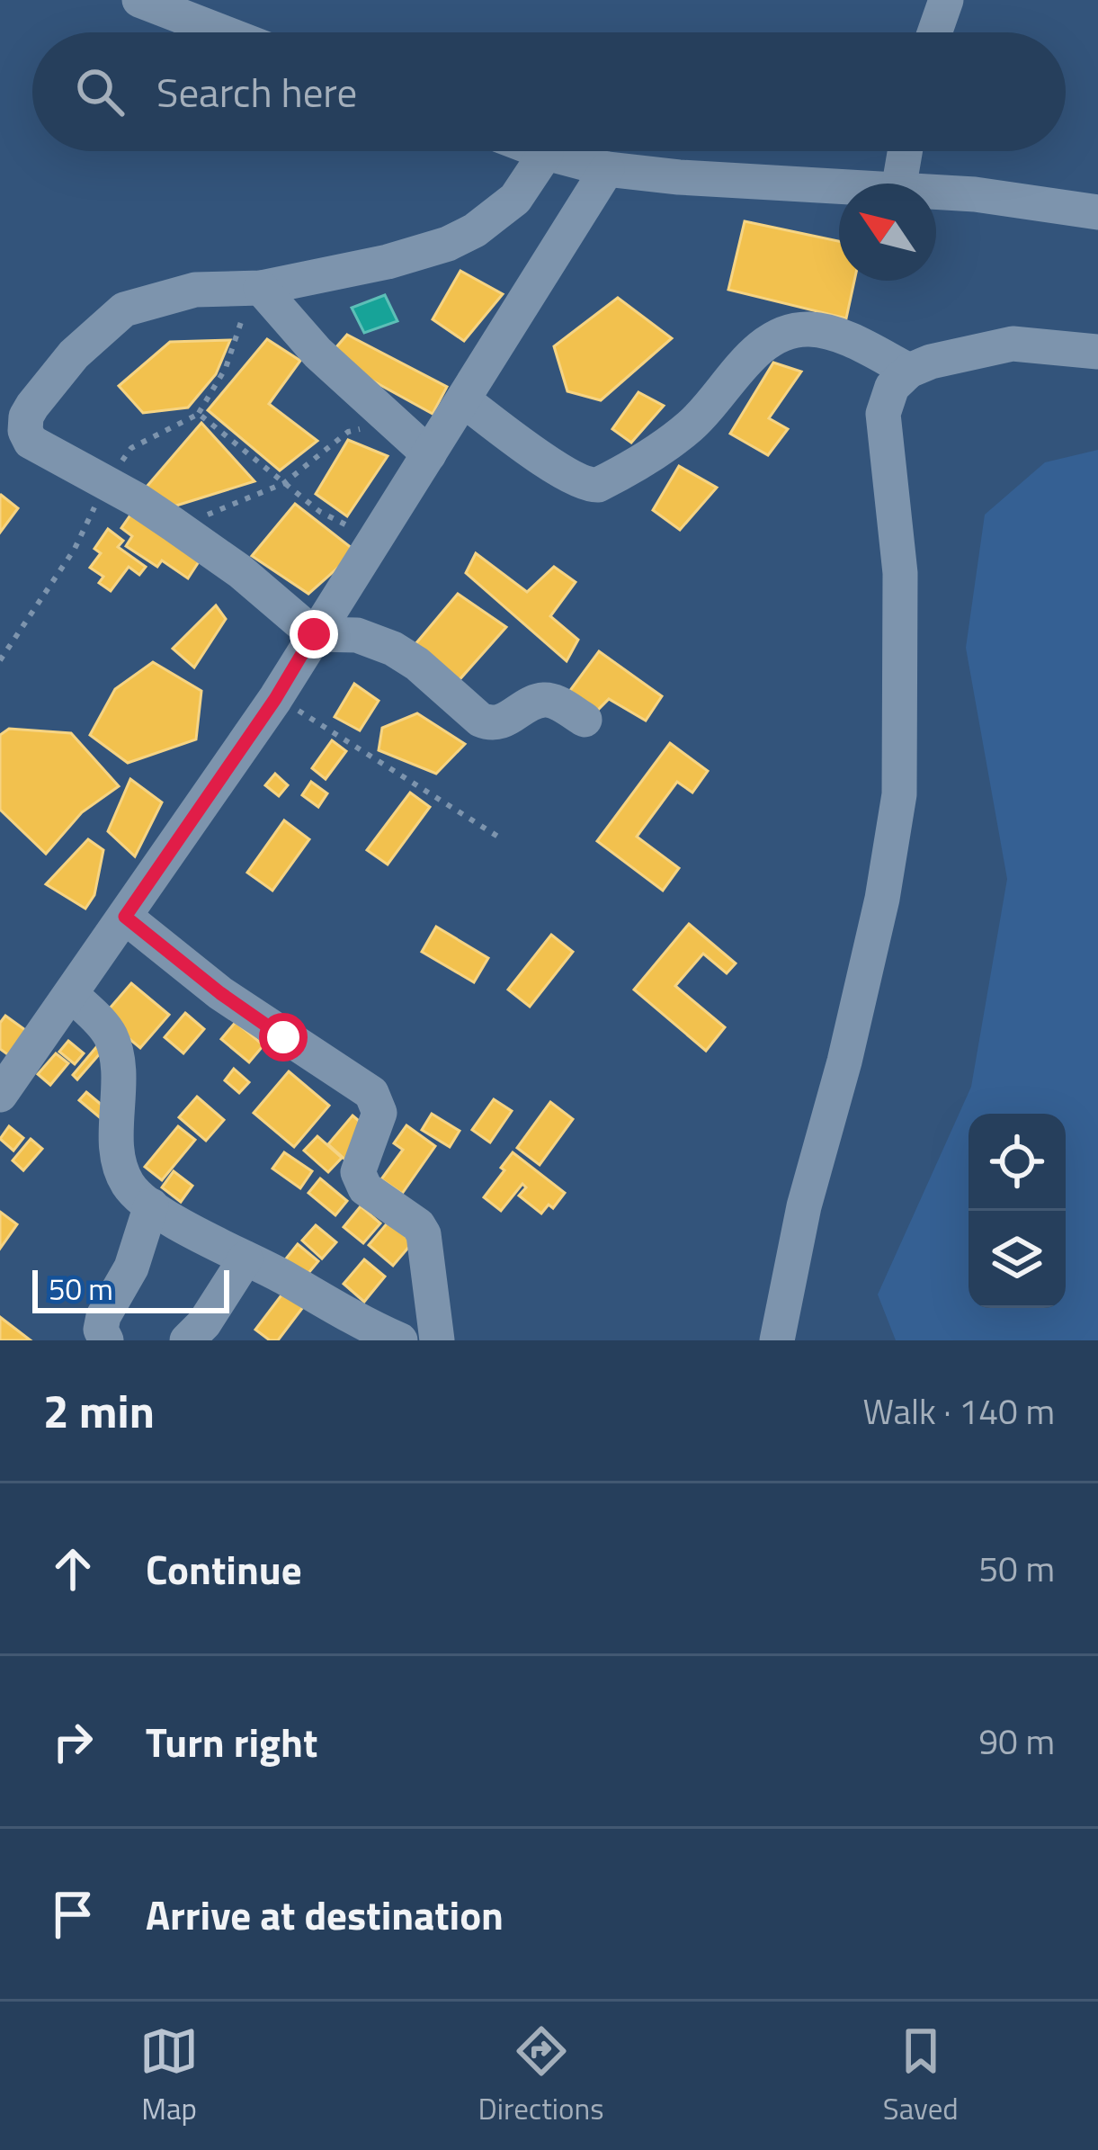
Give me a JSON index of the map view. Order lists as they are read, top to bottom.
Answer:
{
  "scale_bar": "50 m",
  "north": "top left",
  "page": {
    "search": "Search here",
    "scale": "50 m",
    "heading": ["2 min", "Walk · 140 m"],
    "list": [
      ["Continue", "50 m"],
      ["Turn right", "90 m"],
      "Arrive at destination"
    ],
    "nav": ["Map", "Directions", "Saved"]
  }
}
